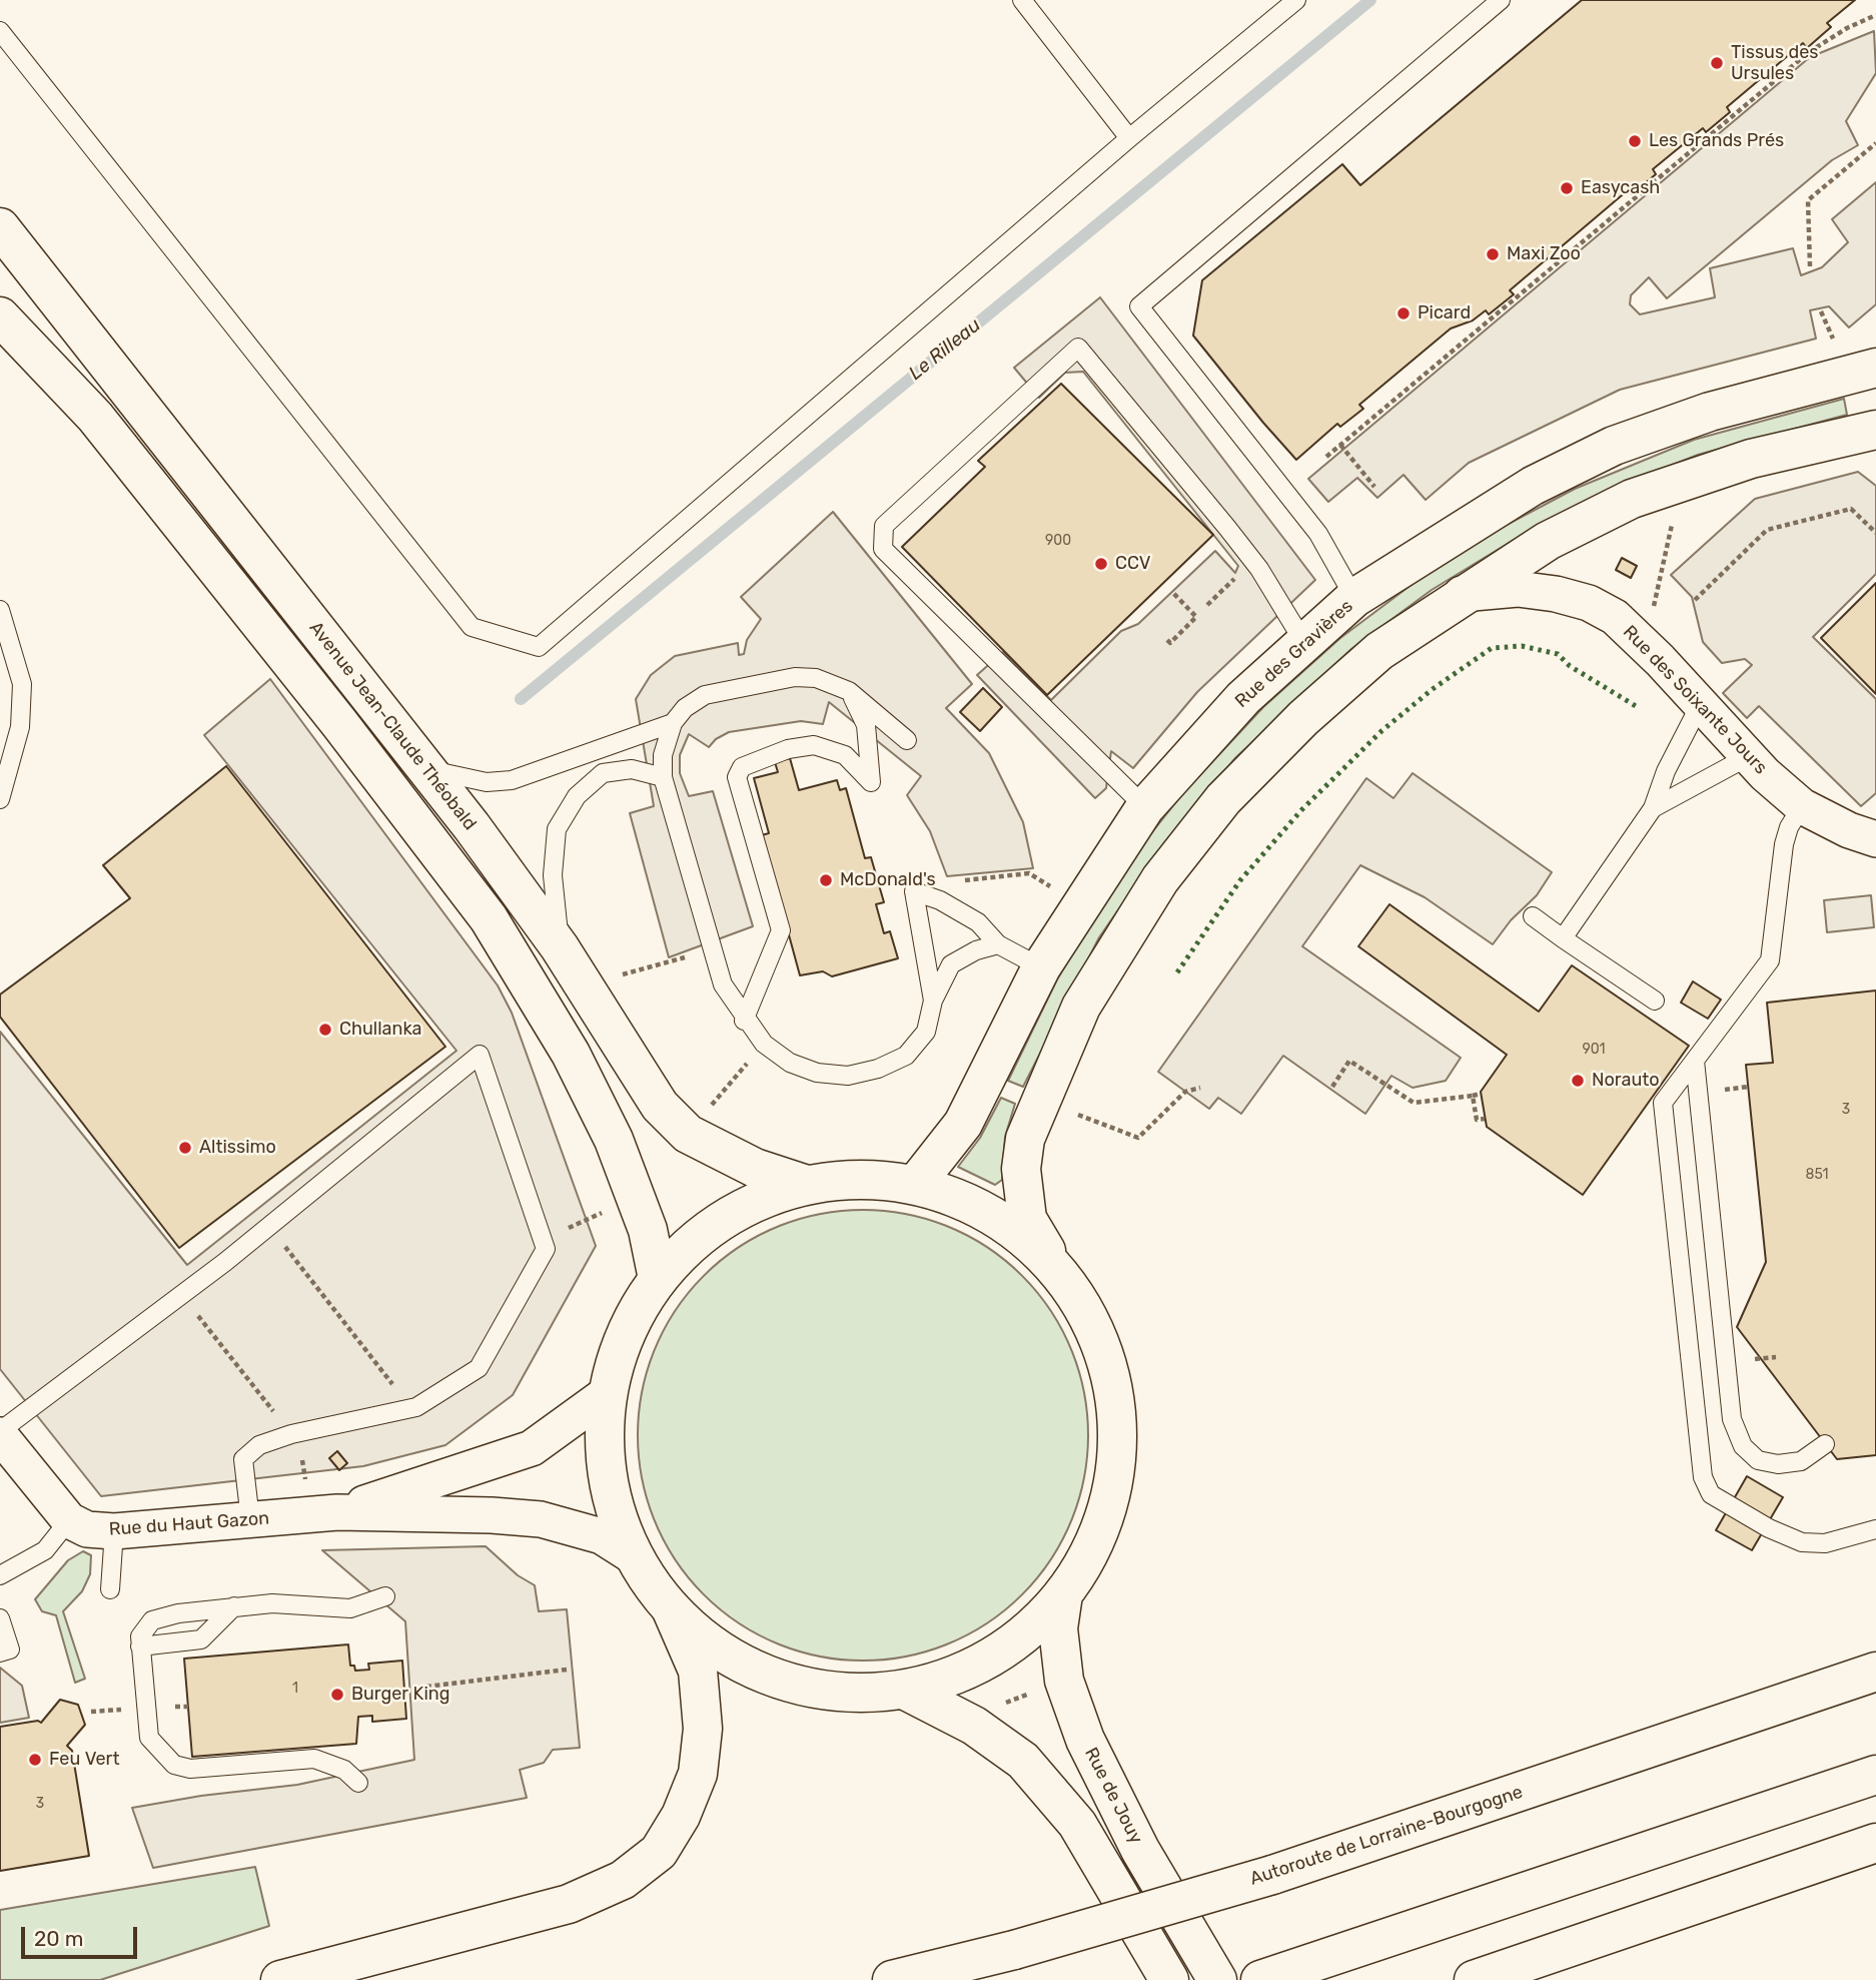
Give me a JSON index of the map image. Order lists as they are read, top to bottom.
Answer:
{
  "streets": {
    "main road": [
      "Rue des Gravières",
      "Avenue Jean-Claude Théobald",
      "Rue de Jouy",
      "Autoroute de Lorraine-Bourgogne"
    ],
    "street": ["Rue des Soixante Jours", "Rue du Haut Gazon"]
  },
  "water": ["Le Rilleau"],
  "places": [
    "Tissus des Ursules",
    "Les Grands Prés",
    "Easycash",
    "Maxi Zoo",
    "Picard",
    "CCV",
    "McDonald's",
    "Chullanka",
    "Norauto",
    "Altissimo",
    "Burger King",
    "Feu Vert"
  ],
  "house_numbers": [
    "900",
    "901",
    "3",
    "851",
    "1",
    "3"
  ],
  "scale_bar": "20 m"
}
